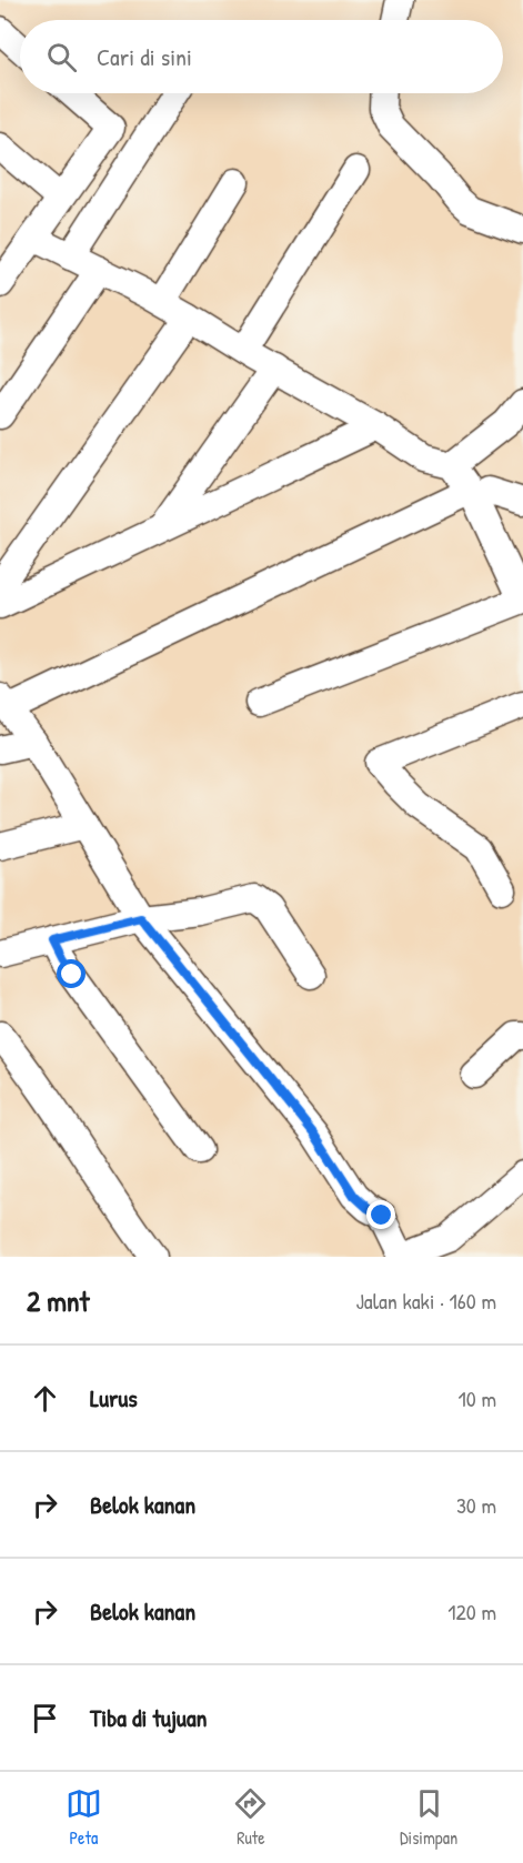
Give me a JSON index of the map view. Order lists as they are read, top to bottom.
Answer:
{
  "page": {
    "search": "Cari di sini",
    "heading": ["2 mnt", "Jalan kaki · 160 m"],
    "list": [
      ["Lurus", "10 m"],
      ["Belok kanan", "30 m"],
      ["Belok kanan", "120 m"],
      "Tiba di tujuan"
    ],
    "nav": ["Peta", "Rute", "Disimpan"]
  }
}
